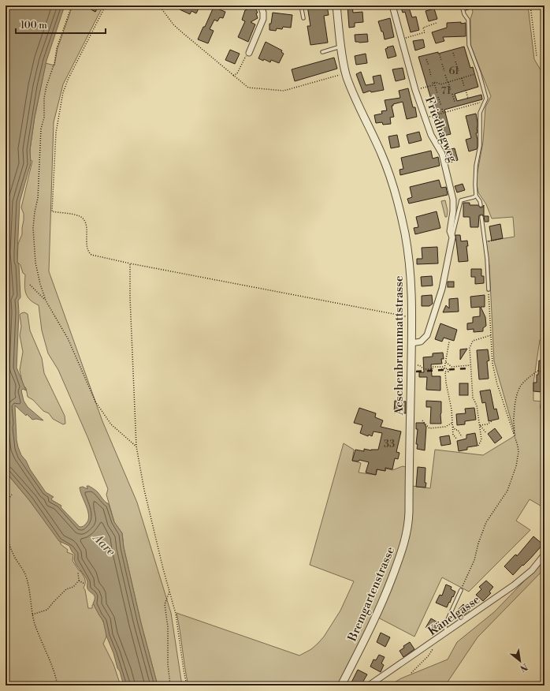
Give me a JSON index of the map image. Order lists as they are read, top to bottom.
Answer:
{
  "streets": {
    "street": [
      "Friedhagweg",
      "Aeschenbrunnmattstrasse",
      "Bremgartenstrasse",
      "Känelgasse"
    ]
  },
  "crossings": [
    ["Friedhagweg", "Aeschenbrunnmattstrasse"],
    ["Aeschenbrunnmattstrasse", "Bremgartenstrasse"]
  ],
  "water": ["Aare"],
  "house_numbers": ["61", "71", "33"],
  "scale_bar": "100 m",
  "north": "bottom right"
}
